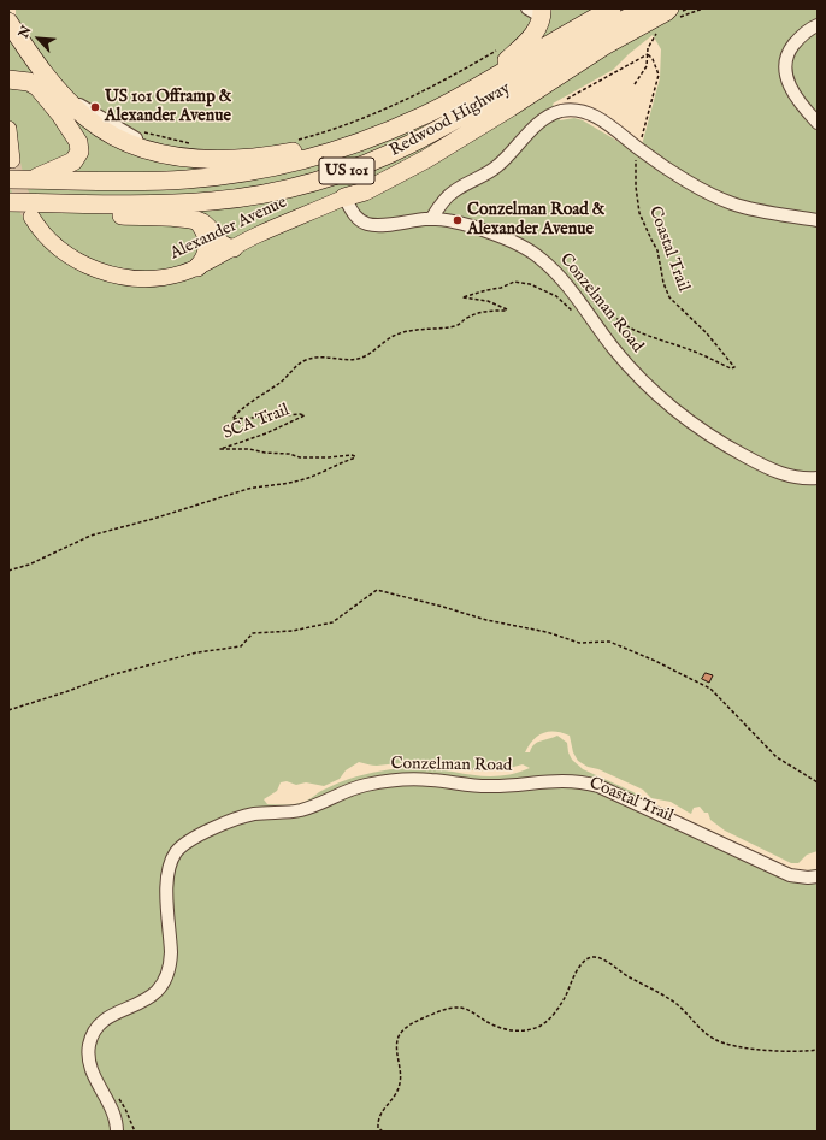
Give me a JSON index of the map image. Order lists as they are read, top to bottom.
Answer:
{
  "streets": {
    "highway": ["Redwood Highway", "US 101"],
    "main road": ["Alexander Avenue"],
    "street": ["Conzelman Road"],
    "path": ["Coastal Trail", "SCA Trail"]
  },
  "crossings": [
    ["Alexander Avenue", "Conzelman Road"],
    ["Coastal Trail", "Conzelman Road"],
    ["Coastal Trail", "SCA Trail"],
    ["Conzelman Road", "SCA Trail"]
  ],
  "places": ["US 101 Offramp & Alexander Avenue", "Conzelman Road & Alexander Avenue"],
  "north": "top left"
}
